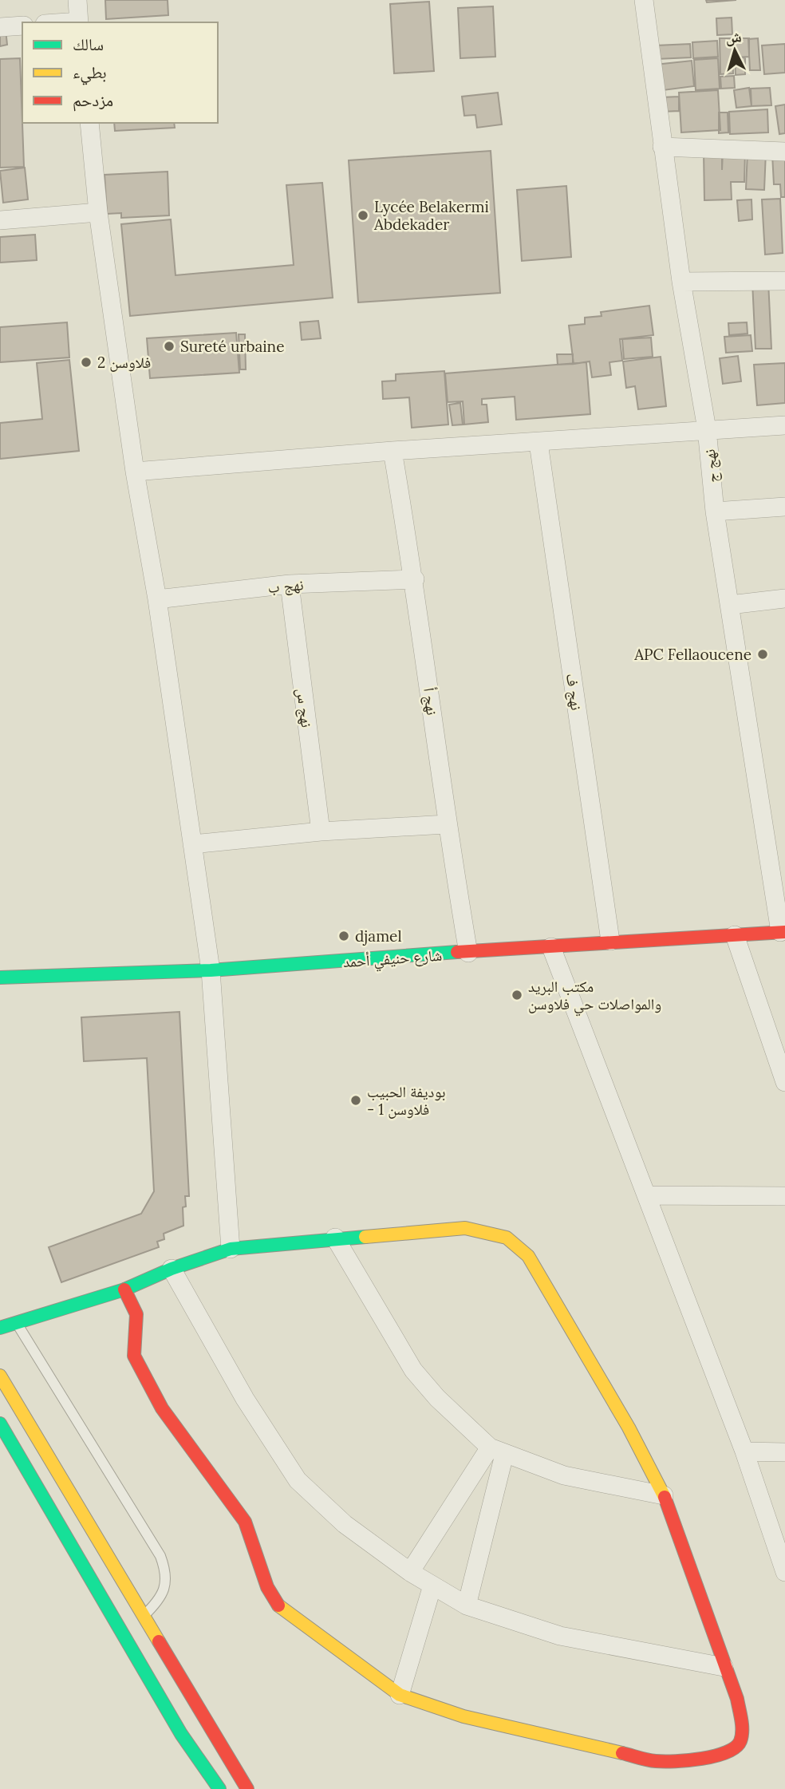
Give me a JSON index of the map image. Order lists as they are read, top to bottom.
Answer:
{
  "streets": {
    "street": [
      "نهج ج",
      "نهج ب",
      "نهج ف",
      "نهج أ",
      "نهج س",
      "شارع حنيفي أحمد"
    ]
  },
  "crossings": [
    ["نهج ج", "شارع حنيفي أحمد"],
    ["نهج ب", "نهج أ"],
    ["نهج ب", "نهج س"],
    ["نهج ف", "شارع حنيفي أحمد"],
    ["نهج أ", "شارع حنيفي أحمد"]
  ],
  "places": [
    "Lycée Belakermi Abdekader",
    "Sureté urbaine",
    "فلاوسن 2",
    "APC Fellaoucene",
    "djamel",
    "مكتب البريد والمواصلات حي فلاوسن",
    "بوديفة الحبيب - فلاوسن 1"
  ],
  "legend": ["سالك", "بطيء", "مزدحم"],
  "north": "top"
}
